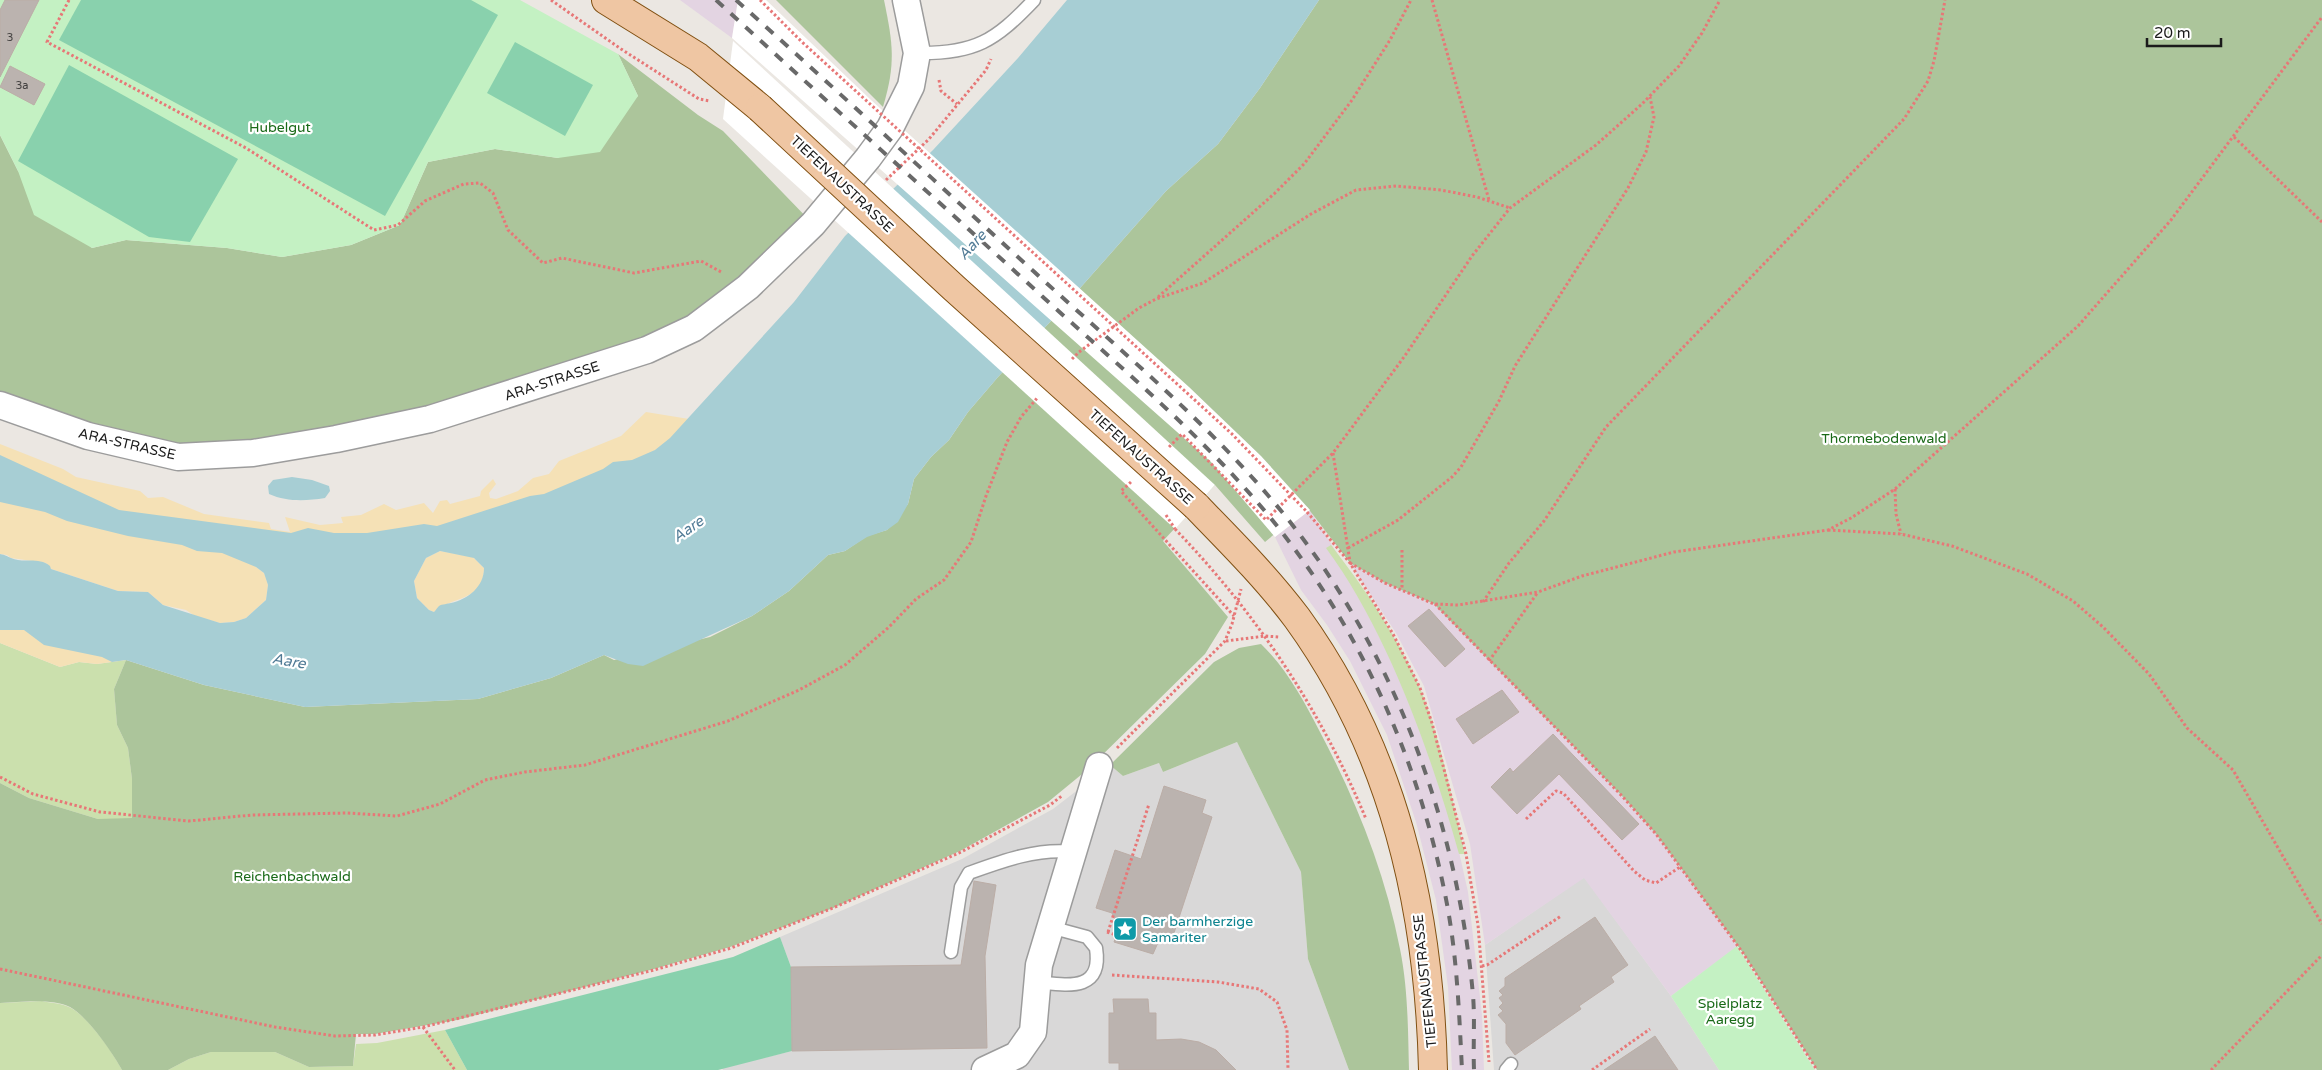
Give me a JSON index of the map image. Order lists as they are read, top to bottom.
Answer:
{
  "streets": {
    "main road": ["TIEFENAUSTRASSE"],
    "street": ["ARA-STRASSE"]
  },
  "water": ["Aare"],
  "parks": [
    "Hubelgut",
    "Thormebodenwald",
    "Reichenbachwald",
    "Spielplatz Aaregg"
  ],
  "places": {
    "place": ["Der barmherzige Samariter"]
  },
  "house_numbers": ["3", "3a"],
  "scale_bar": "20 m"
}
